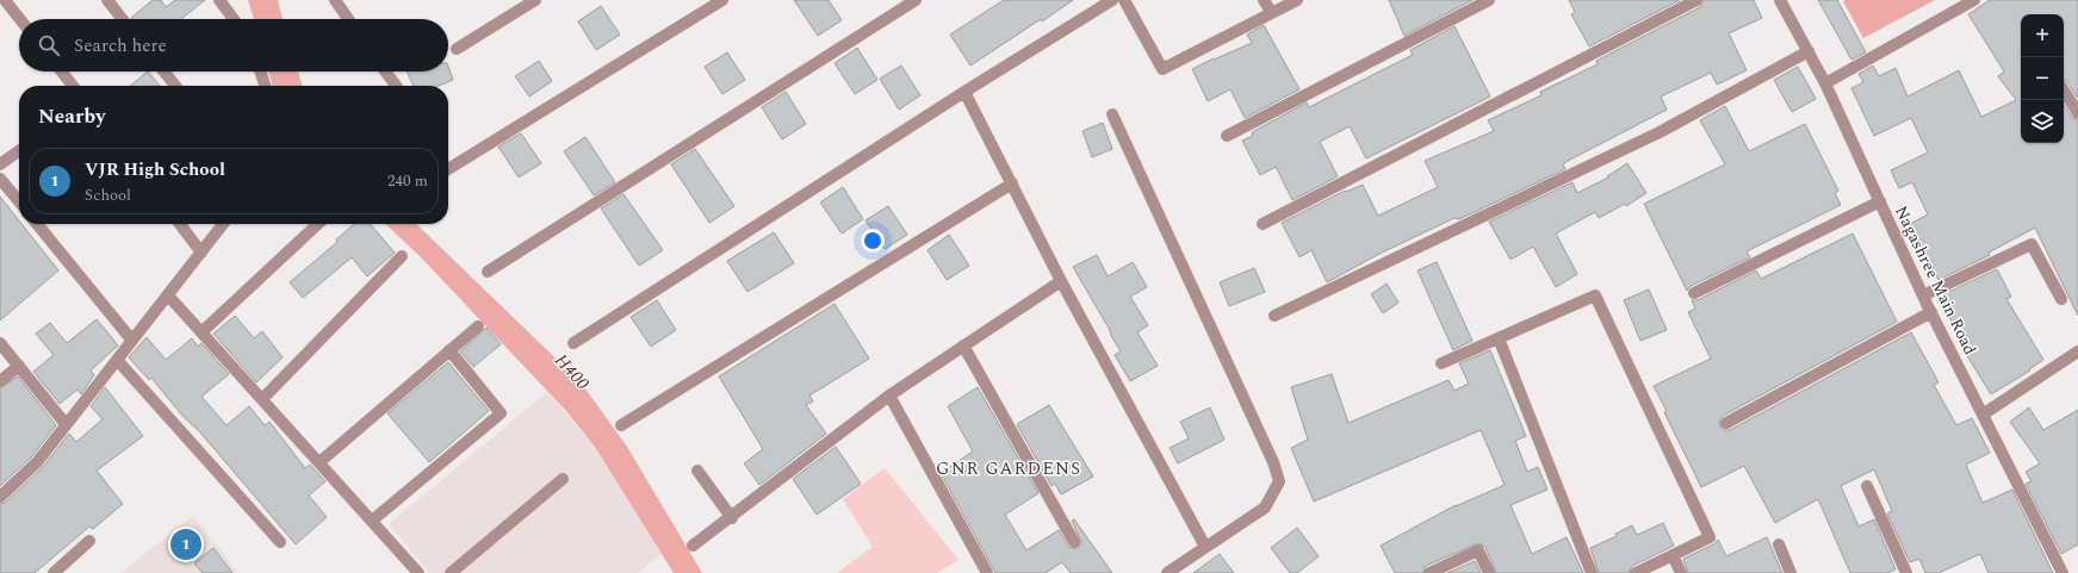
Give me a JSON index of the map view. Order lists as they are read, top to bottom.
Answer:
{
  "streets": {
    "street": ["Nagashree Main Road"]
  },
  "districts": ["GNR GARDENS"],
  "water": ["H400"],
  "page": {
    "map_buttons": ["+", "−"],
    "search": "Search here",
    "heading": "Nearby",
    "list": [
      {
        "mark": "1",
        "name": "VJR High School",
        "note": "School",
        "value": "240 m"
      }
    ],
    "pins": "1"
  }
}
